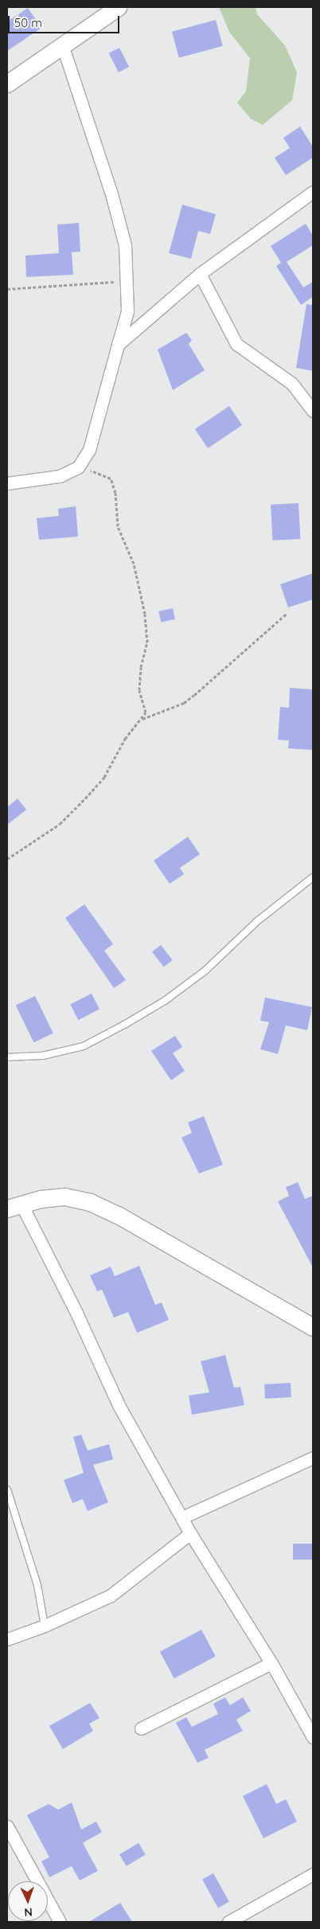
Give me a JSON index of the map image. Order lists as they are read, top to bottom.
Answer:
{
  "scale_bar": "50 m",
  "north": "bottom"
}
